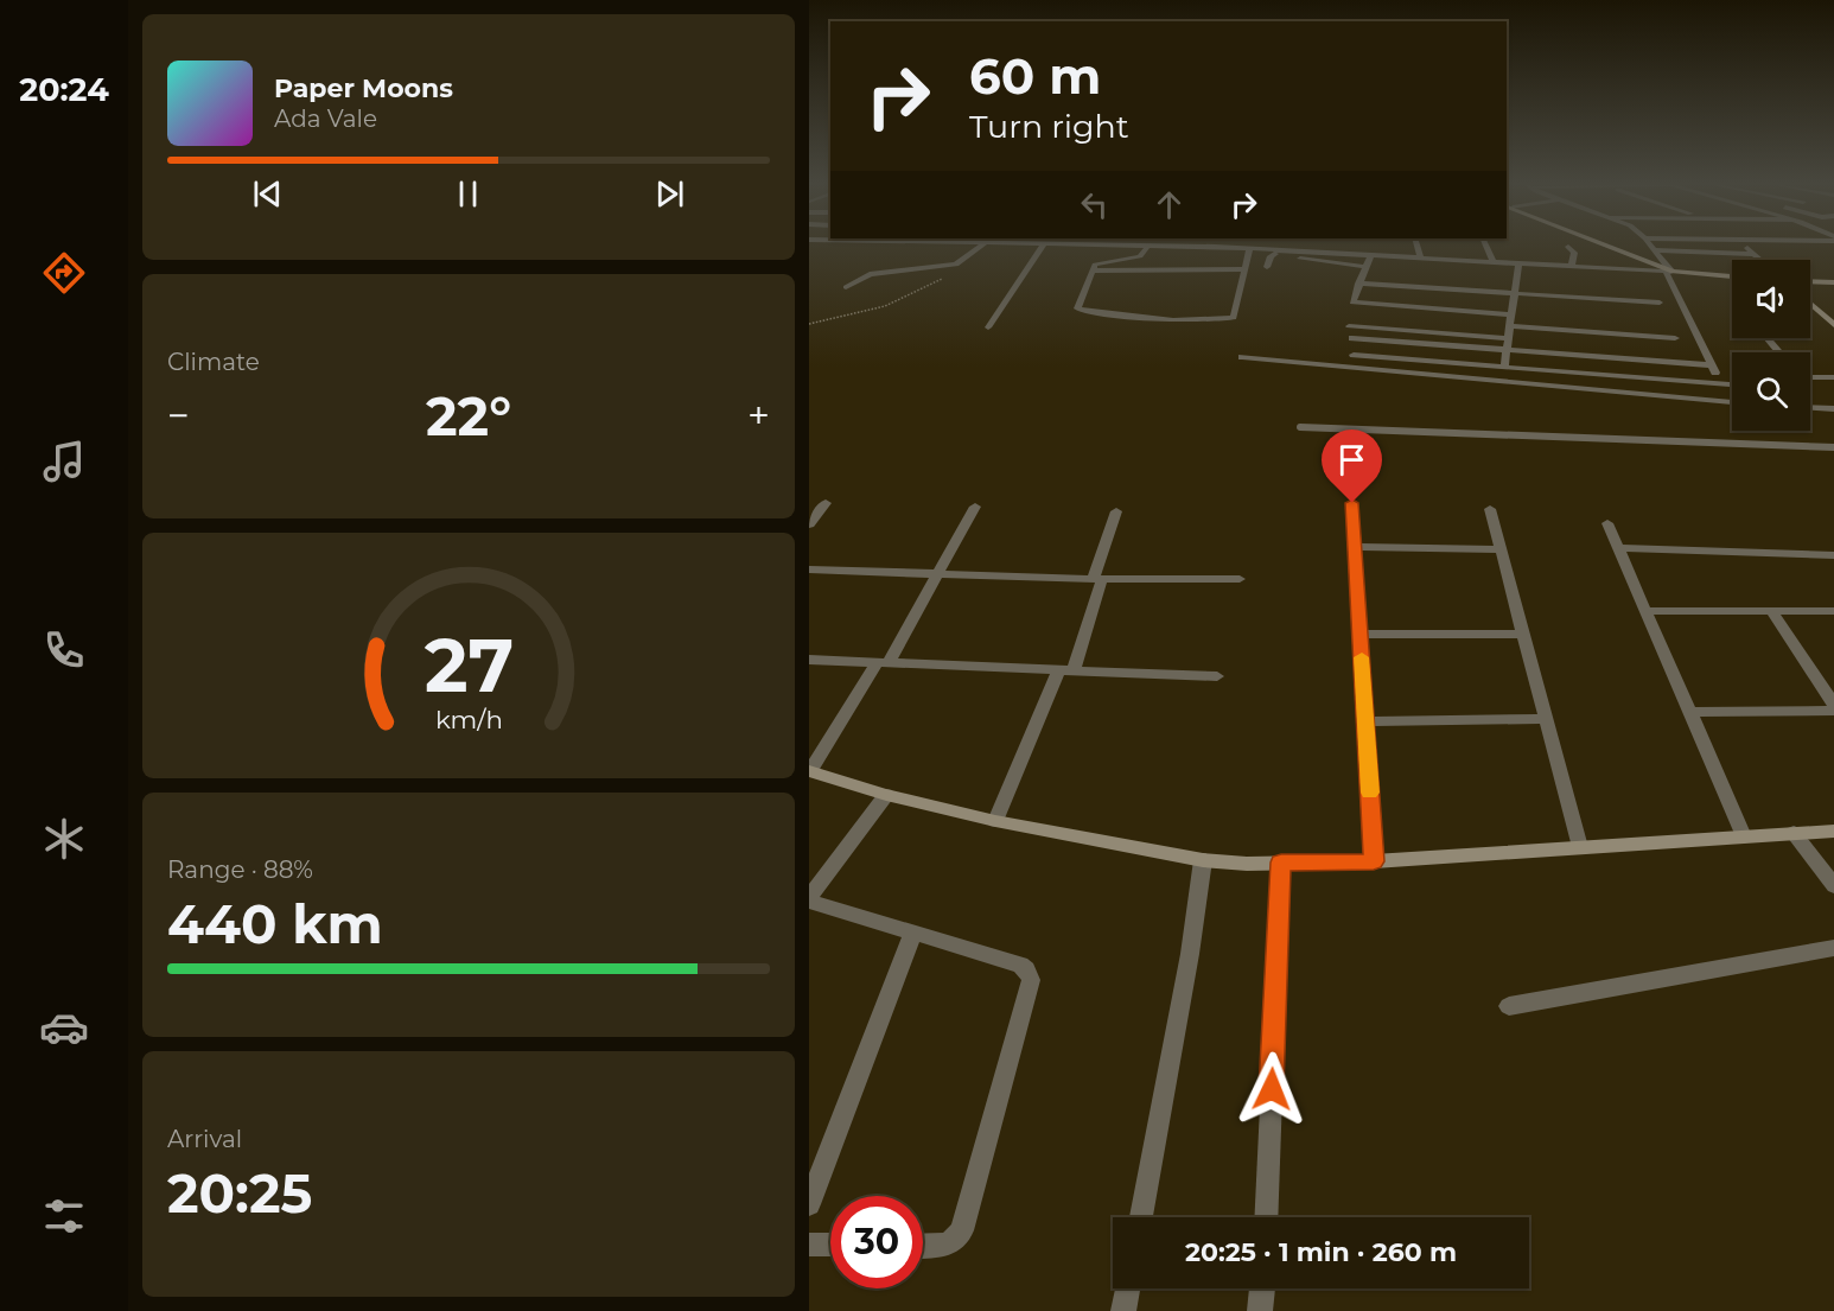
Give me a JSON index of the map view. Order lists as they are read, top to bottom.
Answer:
{
  "page": {
    "tabs": "20:24",
    "turn": ["60 m", "Turn right"],
    "song": ["Paper Moons", "Ada Vale"],
    "tile": [
      "Climate",
      ["Range · 88%", "440 km"],
      ["Arrival", "20:25"]
    ],
    "heat": ["−", "22°", "+"],
    "limit": "30",
    "trip": "20:25 · 1 min · 260 m",
    "gauge": ["27", "km/h"]
  }
}
